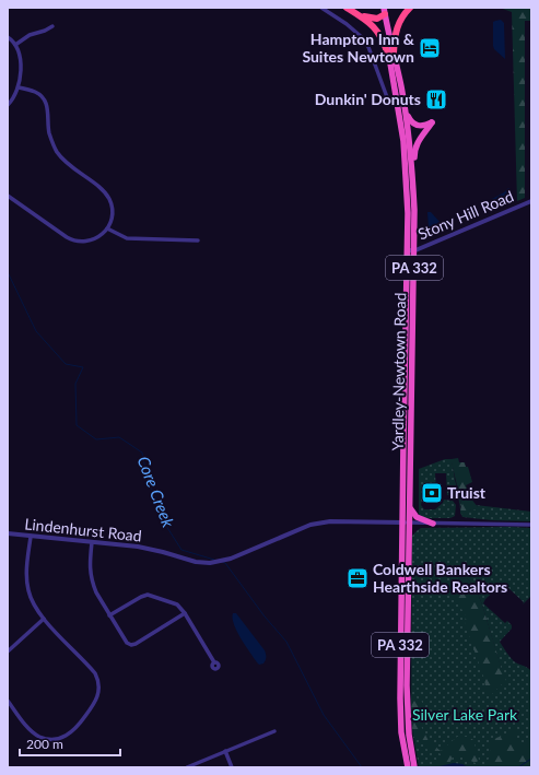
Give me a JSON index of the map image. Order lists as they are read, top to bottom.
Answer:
{
  "streets": {
    "highway": ["PA 332", "Yardley-Newtown Road"],
    "street": ["Stony Hill Road", "Lindenhurst Road"]
  },
  "crossings": [
    ["Stony Hill Road", "Yardley-Newtown Road"],
    ["PA 332", "Yardley-Newtown Road"],
    ["PA 332", "Lindenhurst Road"],
    ["Yardley-Newtown Road", "Lindenhurst Road"]
  ],
  "water": ["Core Creek"],
  "parks": ["Silver Lake Park"],
  "places": {
    "hotel": ["Hampton Inn & Suites Newtown"],
    "restaurant": ["Dunkin' Donuts"],
    "bank": ["Truist"],
    "office": ["Coldwell Bankers Hearthside Realtors"]
  },
  "scale_bar": "200 m"
}
